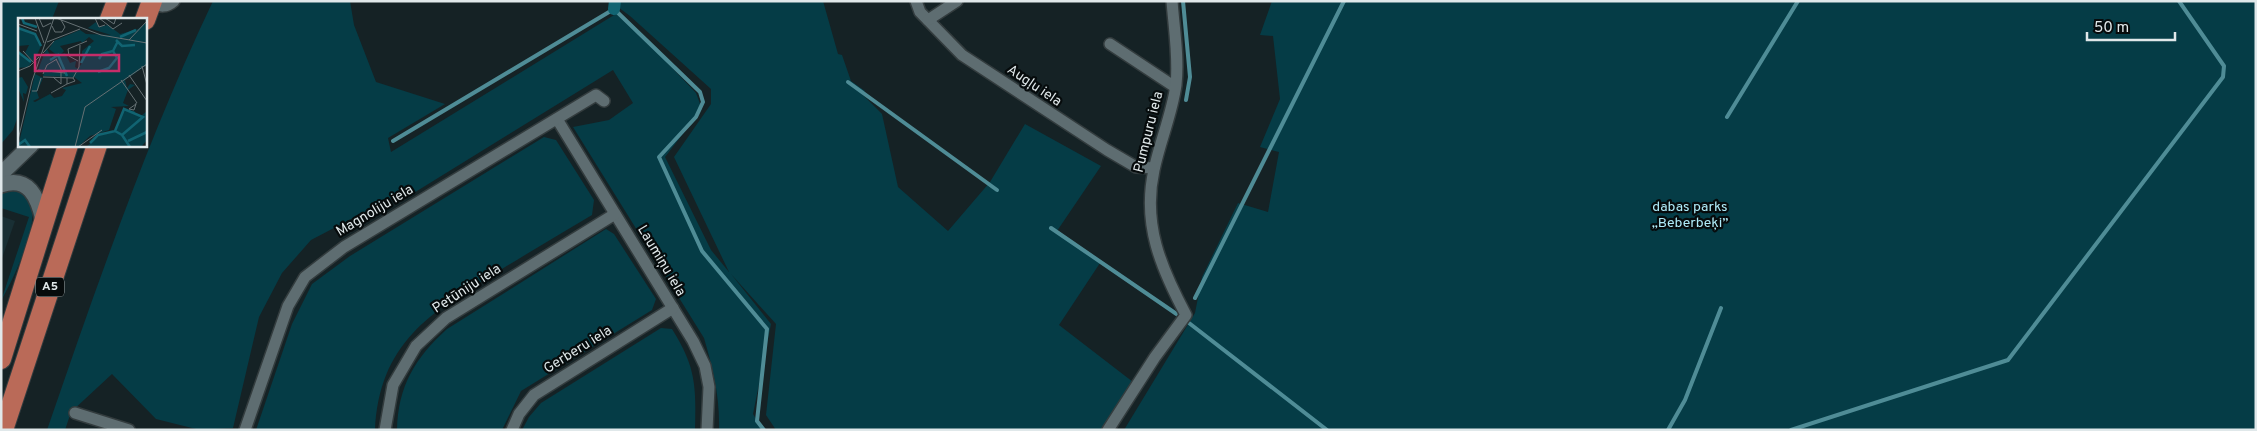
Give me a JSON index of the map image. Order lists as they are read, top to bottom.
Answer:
{
  "streets": {
    "highway": ["A5"],
    "street": [
      "Augļu iela",
      "Pumpuru iela",
      "Magnoliju iela",
      "Laumiņu iela",
      "Petūniju iela",
      "Gerberu iela"
    ]
  },
  "crossings": [
    ["Augļu iela", "Pumpuru iela"],
    ["Magnoliju iela", "Laumiņu iela"],
    ["Laumiņu iela", "Petūniju iela"],
    ["Laumiņu iela", "Gerberu iela"]
  ],
  "parks": ["dabas parks „Beberbeķi”"],
  "scale_bar": "50 m"
}
